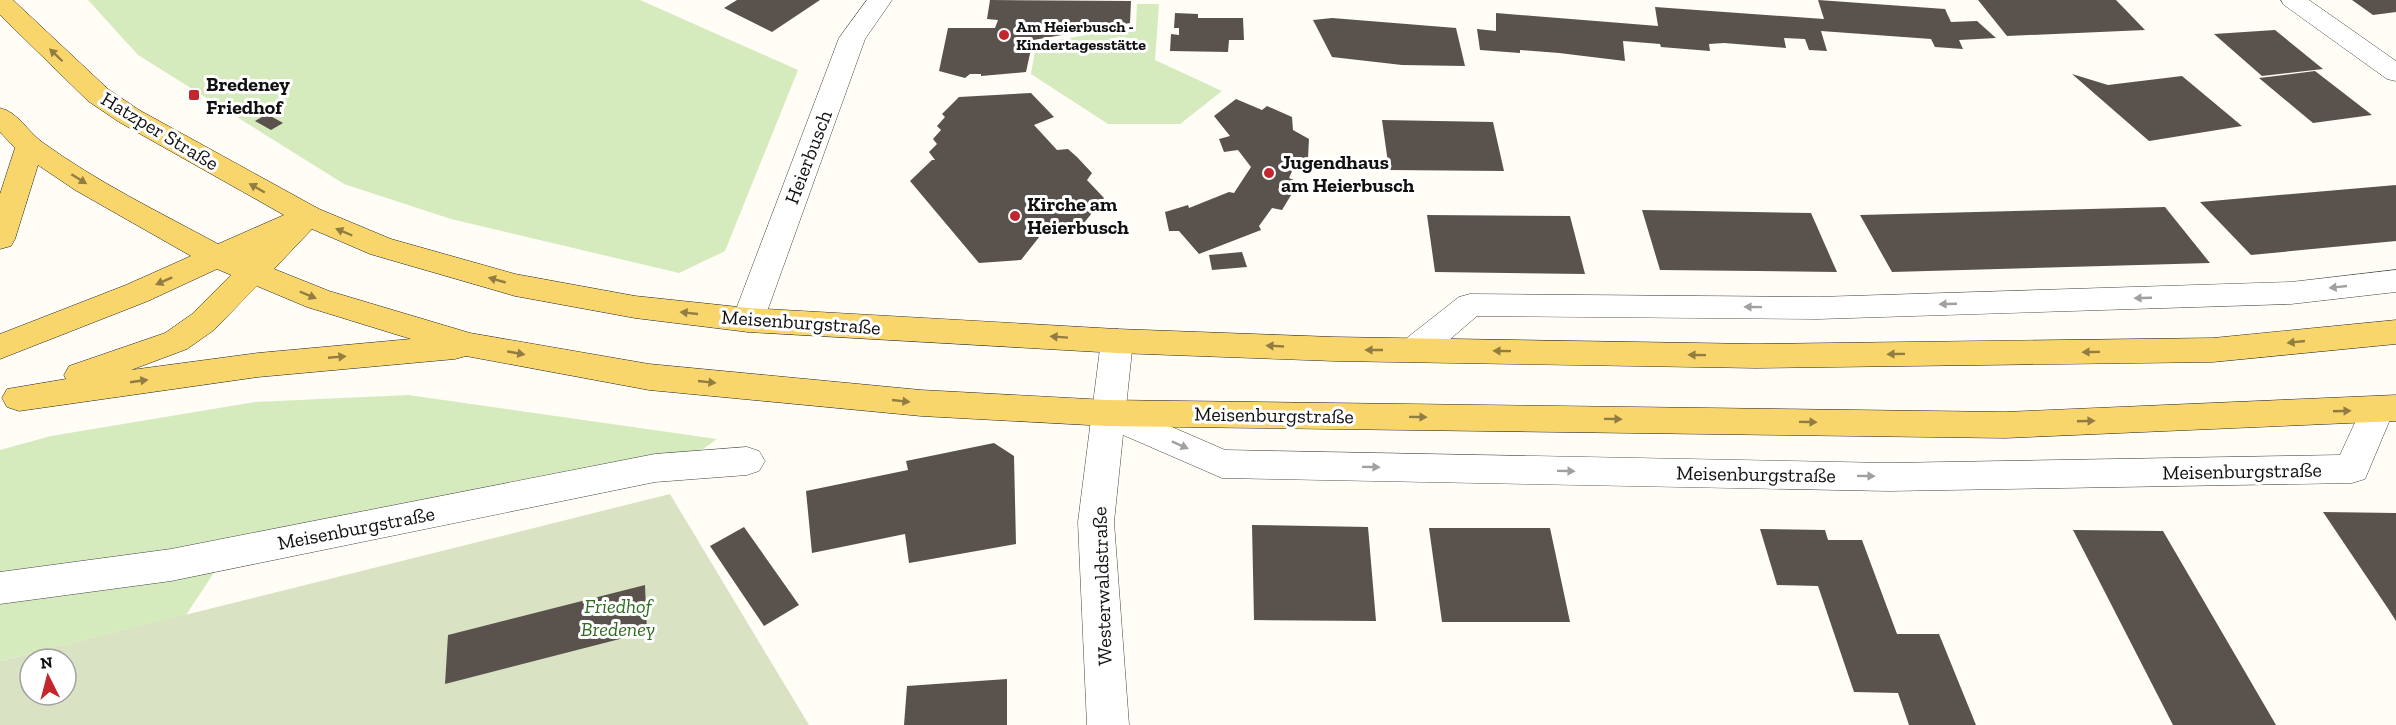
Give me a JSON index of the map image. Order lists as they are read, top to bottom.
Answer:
{
  "streets": {
    "main road": ["Hatzper Straße", "Meisenburgstraße"],
    "street": ["Heierbusch", "Westerwaldstraße"]
  },
  "crossings": [
    ["Hatzper Straße", "Meisenburgstraße"],
    ["Heierbusch", "Meisenburgstraße"],
    ["Meisenburgstraße", "Westerwaldstraße"]
  ],
  "parks": ["Friedhof Bredeney"],
  "places": {
    "other": ["Am Heierbusch - Kindertagesstätte", "Jugendhaus am Heierbusch", "Kirche am Heierbusch"],
    "transit": ["Bredeney Friedhof"]
  },
  "north": "top"
}
